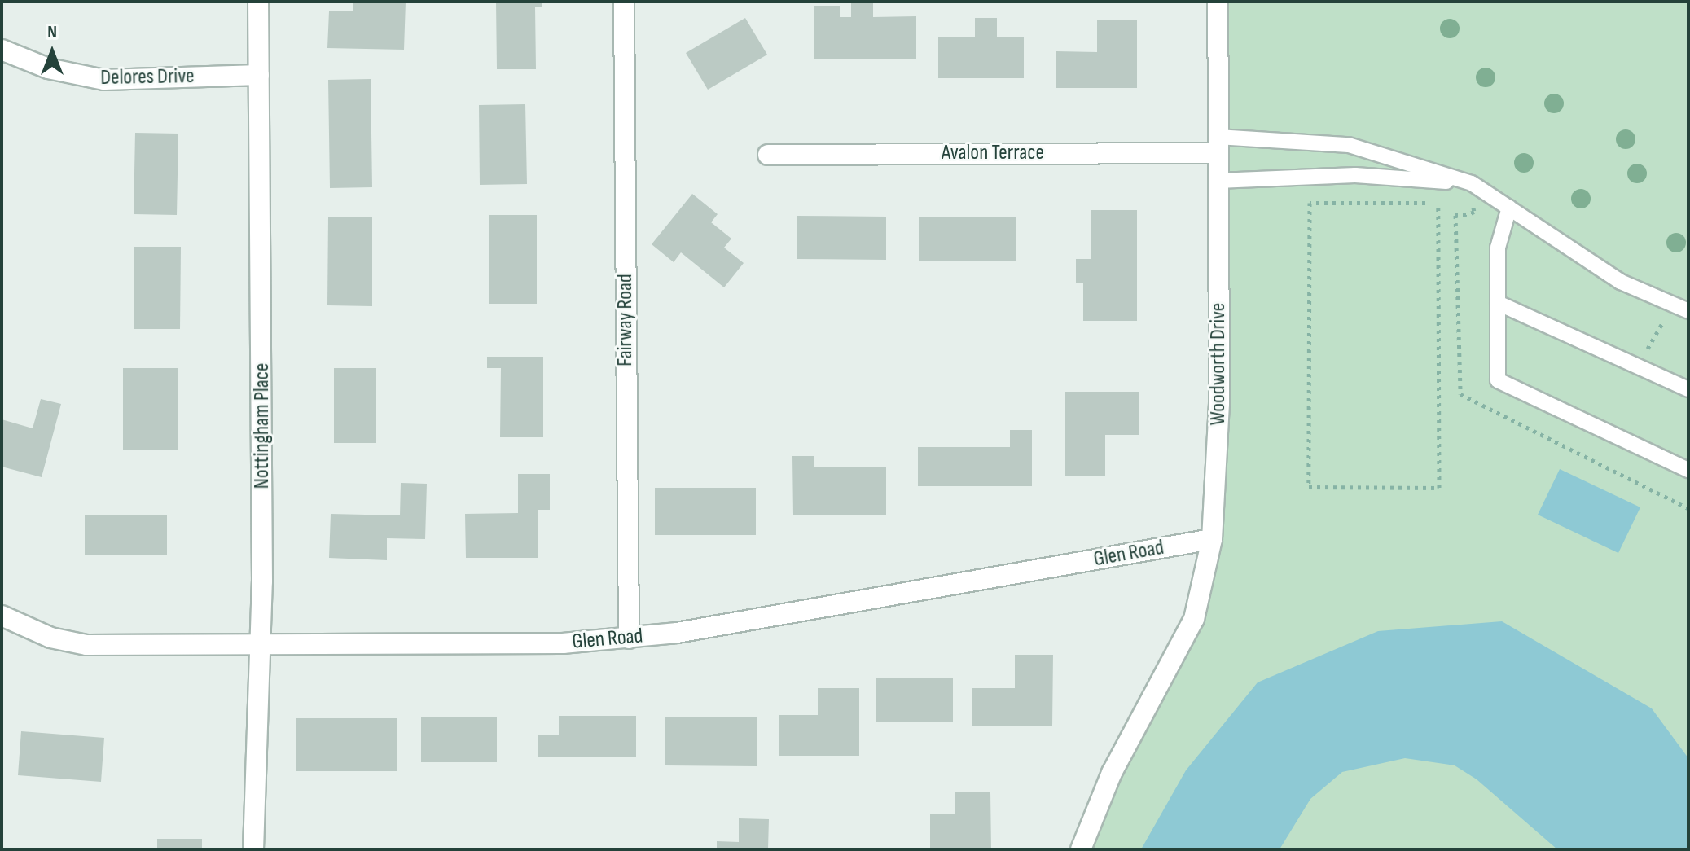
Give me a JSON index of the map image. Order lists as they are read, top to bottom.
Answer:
{
  "streets": {
    "street": [
      "Delores Drive",
      "Avalon Terrace",
      "Fairway Road",
      "Woodworth Drive",
      "Nottingham Place",
      "Glen Road"
    ]
  },
  "crossings": [
    ["Delores Drive", "Nottingham Place"],
    ["Avalon Terrace", "Woodworth Drive"],
    ["Fairway Road", "Glen Road"],
    ["Woodworth Drive", "Glen Road"],
    ["Nottingham Place", "Glen Road"]
  ],
  "north": "top"
}
